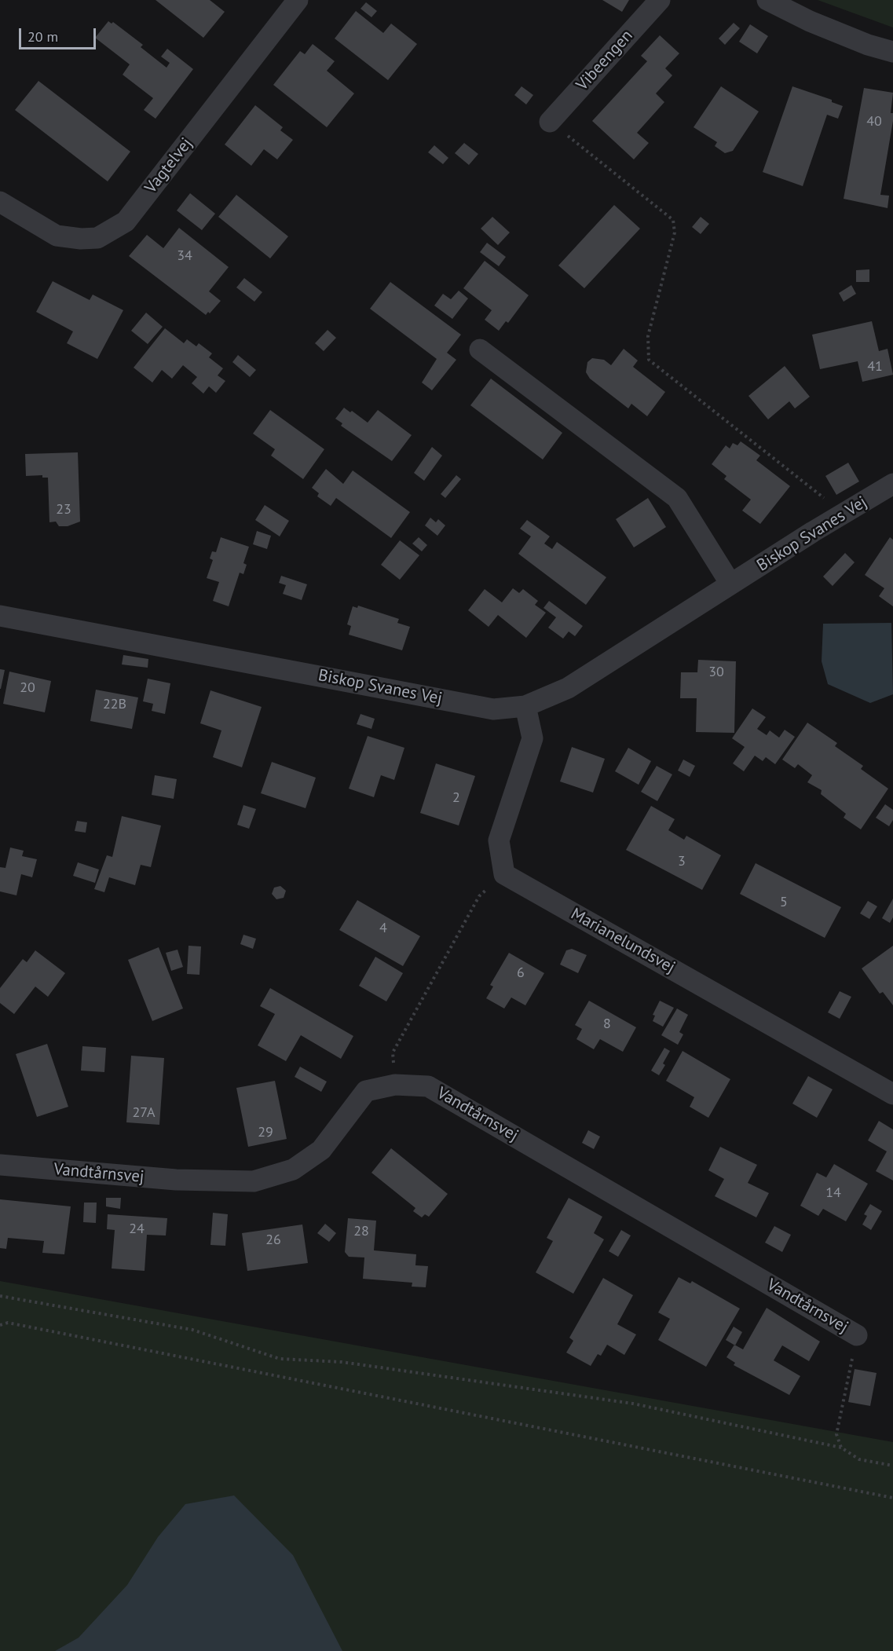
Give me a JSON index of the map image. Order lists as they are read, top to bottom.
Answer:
{
  "streets": {
    "street": [
      "Vibeengen",
      "Vagtelvej",
      "Biskop Svanes Vej",
      "Marianelundsvej",
      "Vandtårnsvej"
    ]
  },
  "house_numbers": [
    "40",
    "34",
    "41",
    "23",
    "30",
    "20",
    "22B",
    "2",
    "3",
    "5",
    "4",
    "6",
    "8",
    "27A",
    "29",
    "14",
    "24",
    "28",
    "26"
  ],
  "scale_bar": "20 m"
}
